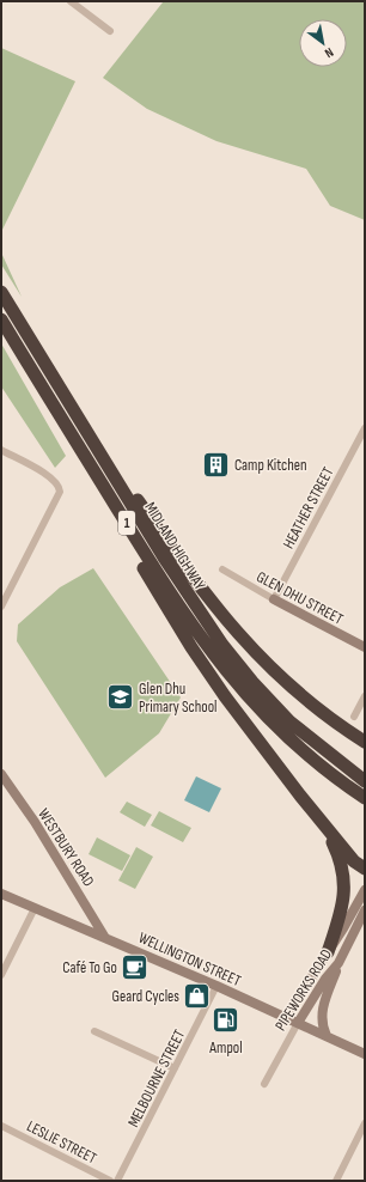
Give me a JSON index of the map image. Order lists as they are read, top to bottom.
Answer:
{
  "streets": {
    "highway": ["1", "MIDLAND HIGHWAY"],
    "main road": [
      "GLEN DHU STREET",
      "WESTBURY ROAD",
      "WELLINGTON STREET",
      "PIPEWORKS ROAD"
    ],
    "street": ["HEATHER STREET", "MELBOURNE STREET", "LESLIE STREET"]
  },
  "crossings": [
    ["HEATHER STREET", "GLEN DHU STREET"],
    ["WESTBURY ROAD", "WELLINGTON STREET"],
    ["WELLINGTON STREET", "PIPEWORKS ROAD"],
    ["WELLINGTON STREET", "MELBOURNE STREET"]
  ],
  "places": {
    "building": ["Camp Kitchen"],
    "school or university": ["Glen Dhu Primary School"],
    "cafe": ["Café To Go"],
    "shop": ["Geard Cycles"],
    "fuel station": ["Ampol"]
  },
  "north": "bottom right"
}
